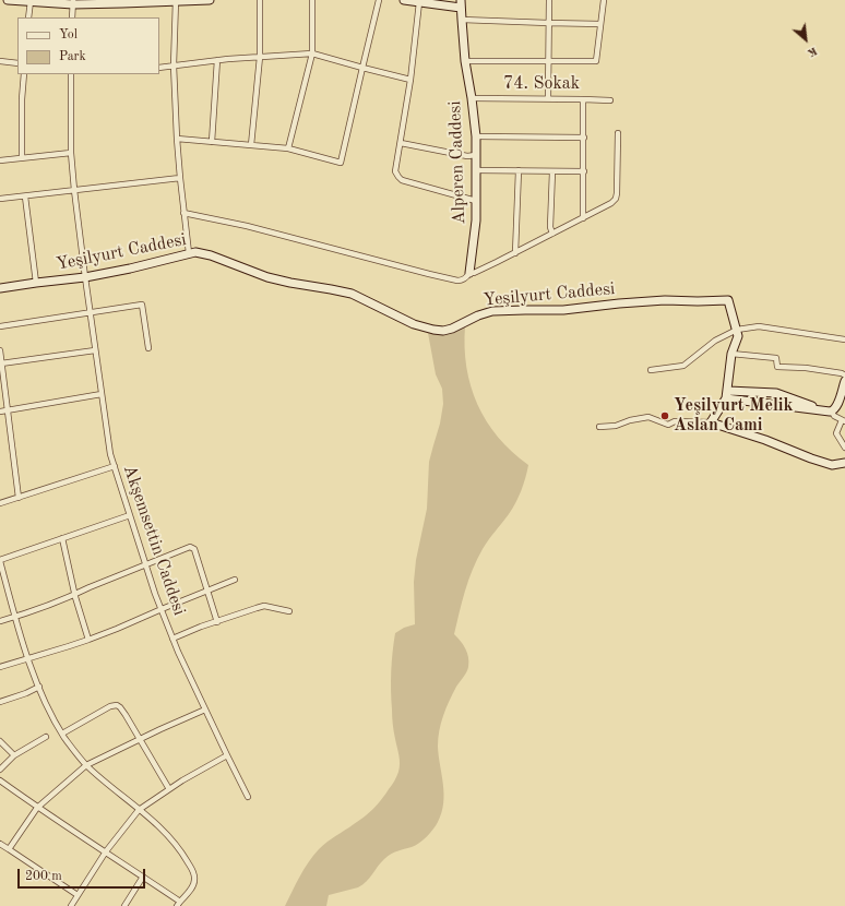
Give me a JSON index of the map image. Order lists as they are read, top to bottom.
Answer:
{
  "streets": {
    "street": [
      "74. Sokak",
      "Alperen Caddesi",
      "Yeşilyurt Caddesi",
      "Akşemsettin Caddesi"
    ]
  },
  "crossings": [
    ["74. Sokak", "Alperen Caddesi"],
    ["Yeşilyurt Caddesi", "Akşemsettin Caddesi"]
  ],
  "places": ["Yeşilyurt Melik Aslan Cami"],
  "legend": ["Yol", "Park"],
  "scale_bar": "200 m",
  "north": "bottom right"
}
